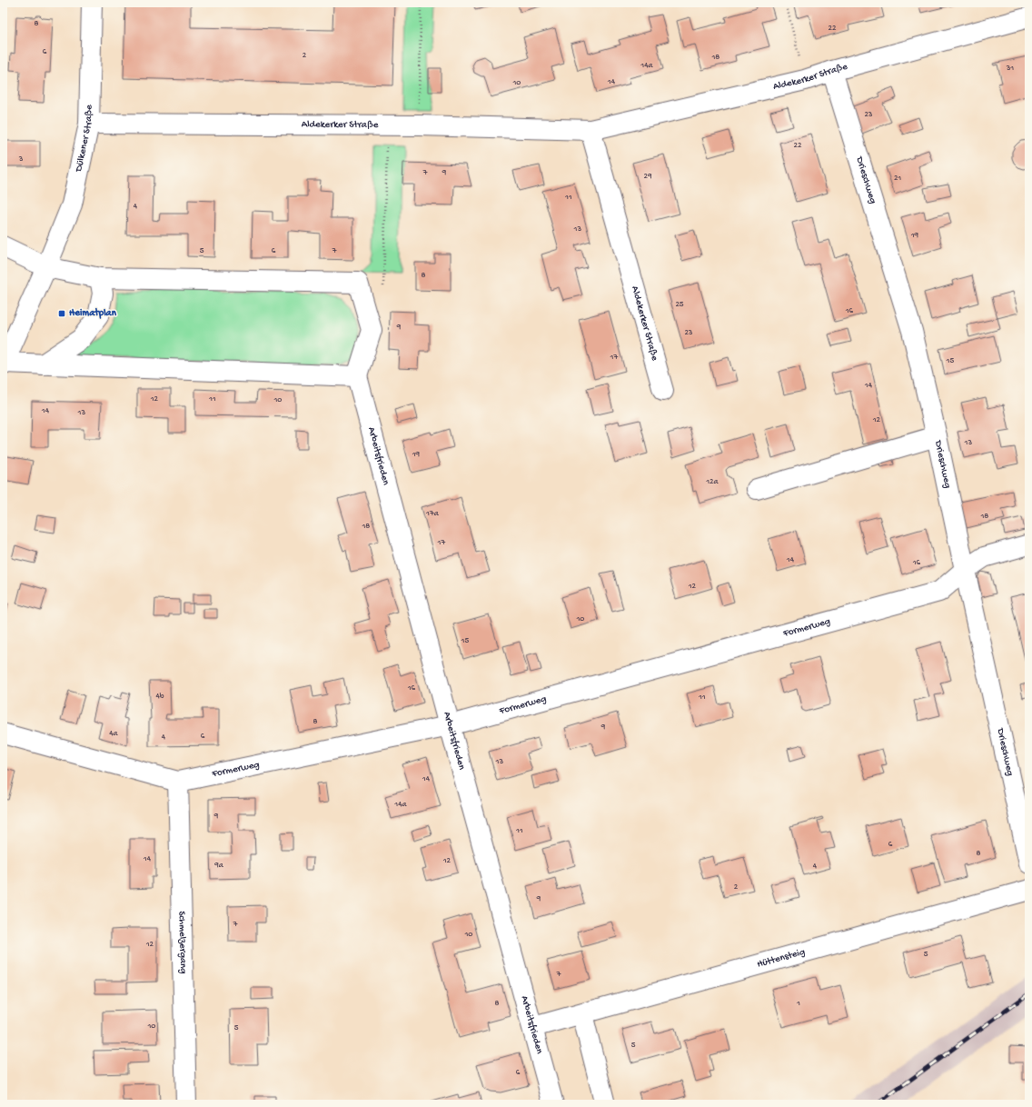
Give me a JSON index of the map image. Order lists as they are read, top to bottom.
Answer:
{
  "streets": {
    "street": [
      "Aldekerker Straße",
      "Dülkener Straße",
      "Drieschweg",
      "Arbeitsfrieden",
      "Formerweg",
      "Schmelzergang",
      "Hüttensteig"
    ]
  },
  "crossings": [
    ["Aldekerker Straße", "Dülkener Straße"],
    ["Aldekerker Straße", "Drieschweg"],
    ["Drieschweg", "Formerweg"],
    ["Arbeitsfrieden", "Formerweg"],
    ["Arbeitsfrieden", "Hüttensteig"],
    ["Formerweg", "Schmelzergang"]
  ],
  "places": {
    "transit": ["Heimatplan"]
  },
  "house_numbers": [
    "8",
    "22",
    "6",
    "2",
    "18",
    "14a",
    "31",
    "14",
    "10",
    "23",
    "22",
    "3",
    "7",
    "9",
    "29",
    "21",
    "11",
    "4",
    "13",
    "19",
    "5",
    "6",
    "7",
    "8",
    "25",
    "16",
    "9",
    "23",
    "17",
    "15",
    "14",
    "12",
    "11",
    "10",
    "14",
    "13",
    "12",
    "13",
    "19",
    "12a",
    "17a",
    "18",
    "18",
    "17",
    "14",
    "16",
    "12",
    "10",
    "15",
    "16",
    "4b",
    "11",
    "8",
    "9",
    "4a",
    "6",
    "4",
    "13",
    "14",
    "14a",
    "9",
    "11",
    "6",
    "8",
    "14",
    "12",
    "9a",
    "4",
    "2",
    "9",
    "7",
    "10",
    "12",
    "5",
    "7",
    "8",
    "1",
    "10",
    "5",
    "5",
    "6"
  ]
}
